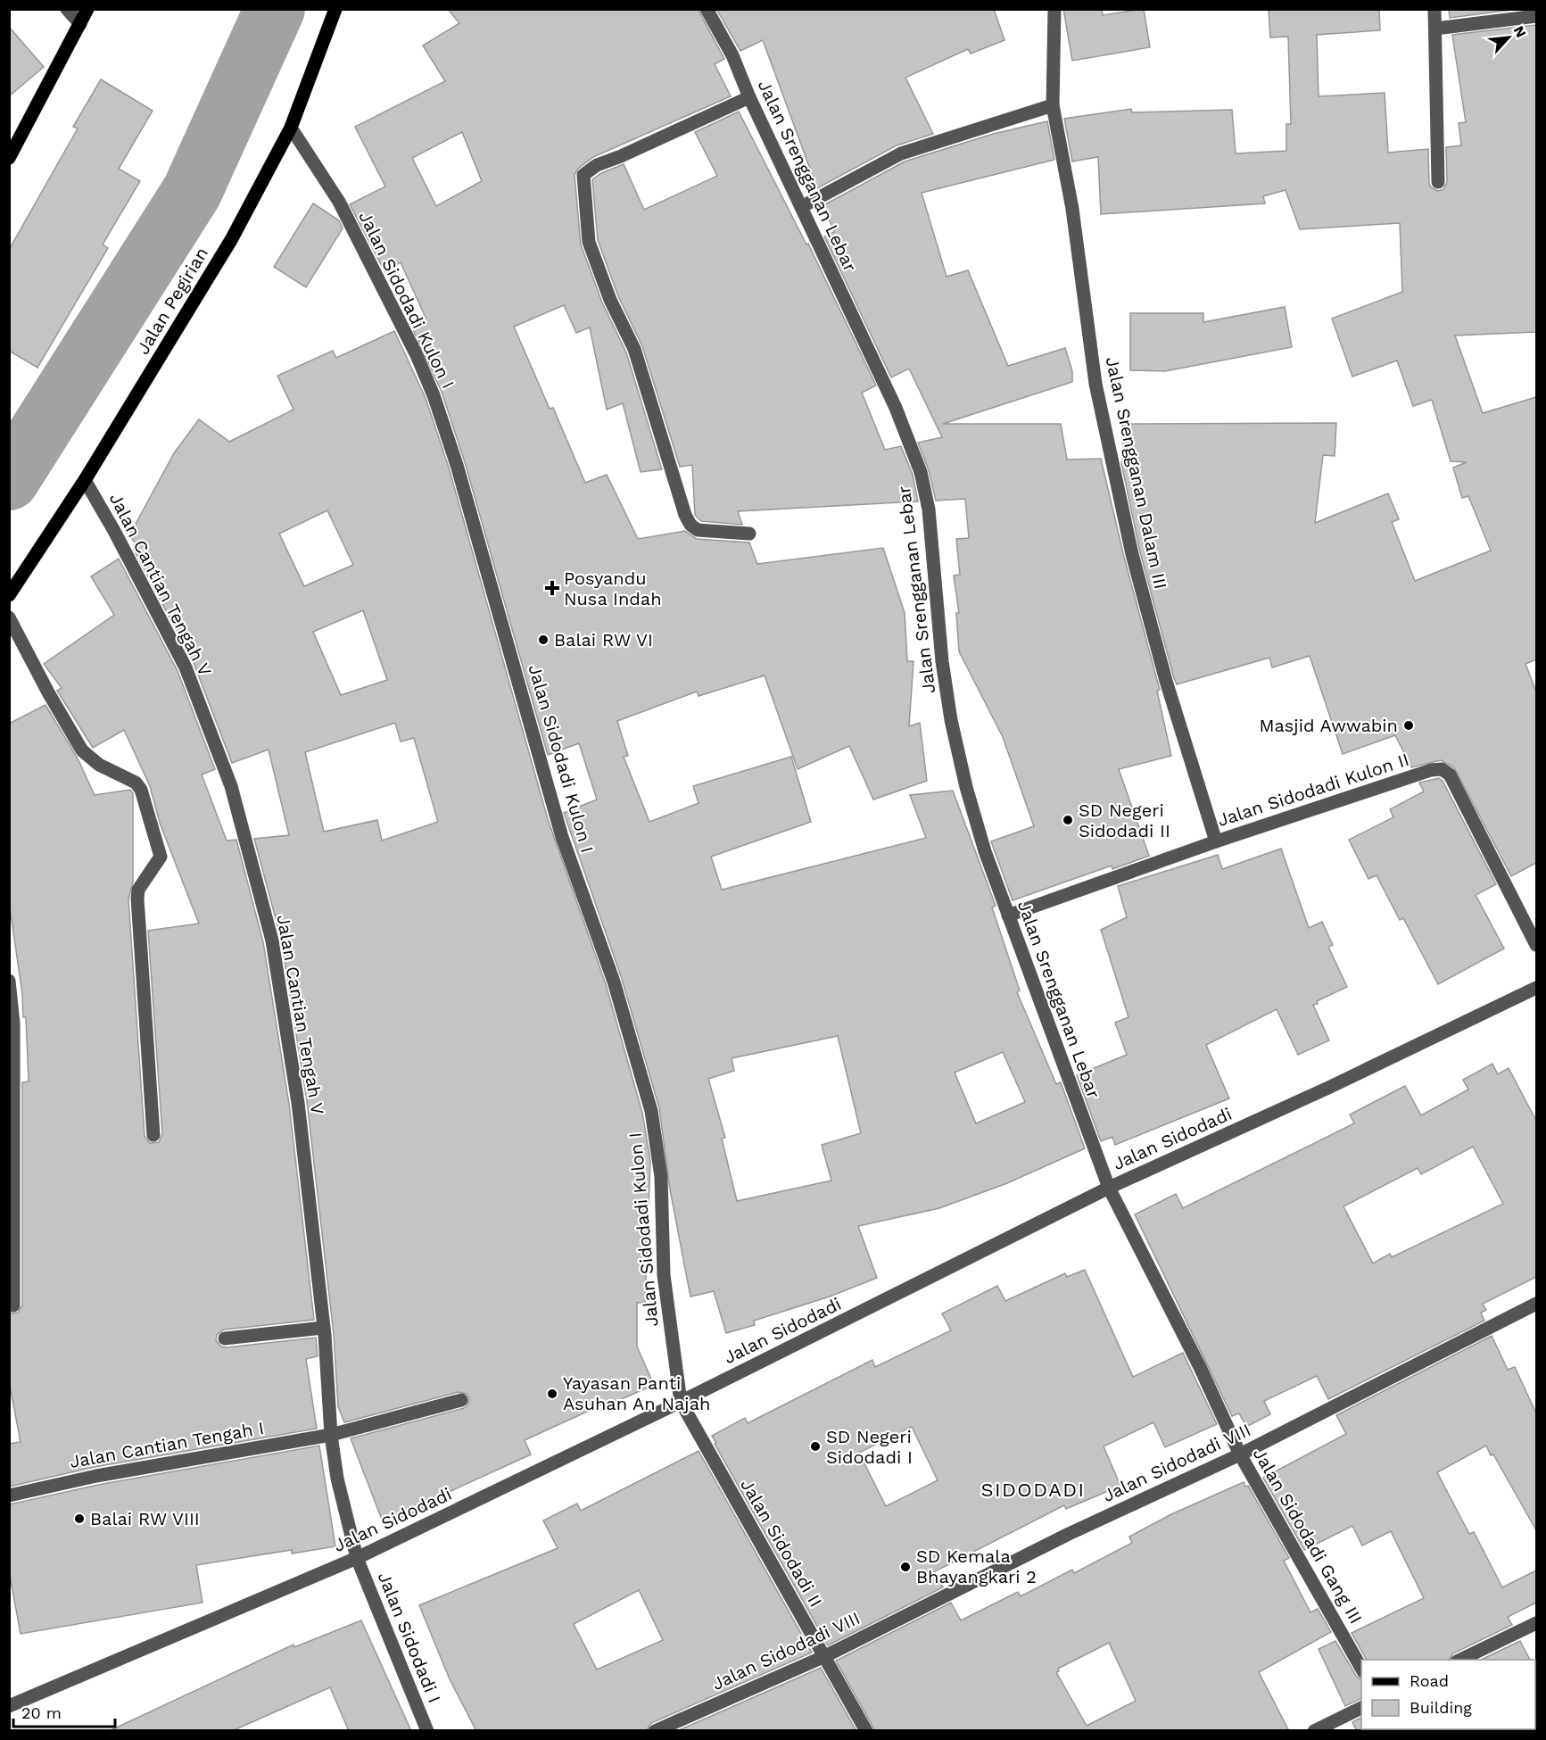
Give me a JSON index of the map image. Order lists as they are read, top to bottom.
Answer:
{
  "streets": {
    "main road": ["Jalan Pegirian"],
    "street": [
      "Jalan Srengganan Lebar",
      "Jalan Sidodadi Kulon I",
      "Jalan Srengganan Dalam III",
      "Jalan Cantian Tengah V",
      "Jalan Sidodadi Kulon II",
      "Jalan Sidodadi",
      "Jalan Cantian Tengah I",
      "Jalan Sidodadi VIII",
      "Jalan Sidodadi Gang III",
      "Jalan Sidodadi II",
      "Jalan Sidodadi I"
    ]
  },
  "crossings": [
    ["Jalan Srengganan Lebar", "Jalan Sidodadi Kulon II"],
    ["Jalan Srengganan Lebar", "Jalan Sidodadi"],
    ["Jalan Srengganan Lebar", "Jalan Sidodadi Gang III"],
    ["Jalan Sidodadi Kulon I", "Jalan Pegirian"],
    ["Jalan Sidodadi Kulon I", "Jalan Sidodadi"],
    ["Jalan Sidodadi Kulon I", "Jalan Sidodadi II"],
    ["Jalan Pegirian", "Jalan Cantian Tengah V"],
    ["Jalan Srengganan Dalam III", "Jalan Sidodadi Kulon II"],
    ["Jalan Cantian Tengah V", "Jalan Sidodadi"],
    ["Jalan Cantian Tengah V", "Jalan Cantian Tengah I"],
    ["Jalan Cantian Tengah V", "Jalan Sidodadi I"],
    ["Jalan Sidodadi", "Jalan Sidodadi Gang III"],
    ["Jalan Sidodadi", "Jalan Sidodadi II"],
    ["Jalan Sidodadi", "Jalan Sidodadi I"],
    ["Jalan Sidodadi VIII", "Jalan Sidodadi Gang III"],
    ["Jalan Sidodadi VIII", "Jalan Sidodadi II"]
  ],
  "districts": ["SIDODADI"],
  "places": {
    "health": ["Posyandu Nusa Indah"],
    "other": [
      "Balai RW VI",
      "Masjid Awwabin",
      "SD Negeri Sidodadi II",
      "Yayasan Panti Asuhan An Najah",
      "SD Negeri Sidodadi I",
      "Balai RW VIII",
      "SD Kemala Bhayangkari 2"
    ]
  },
  "legend": ["Road", "Building"],
  "scale_bar": "20 m",
  "north": "top right"
}
